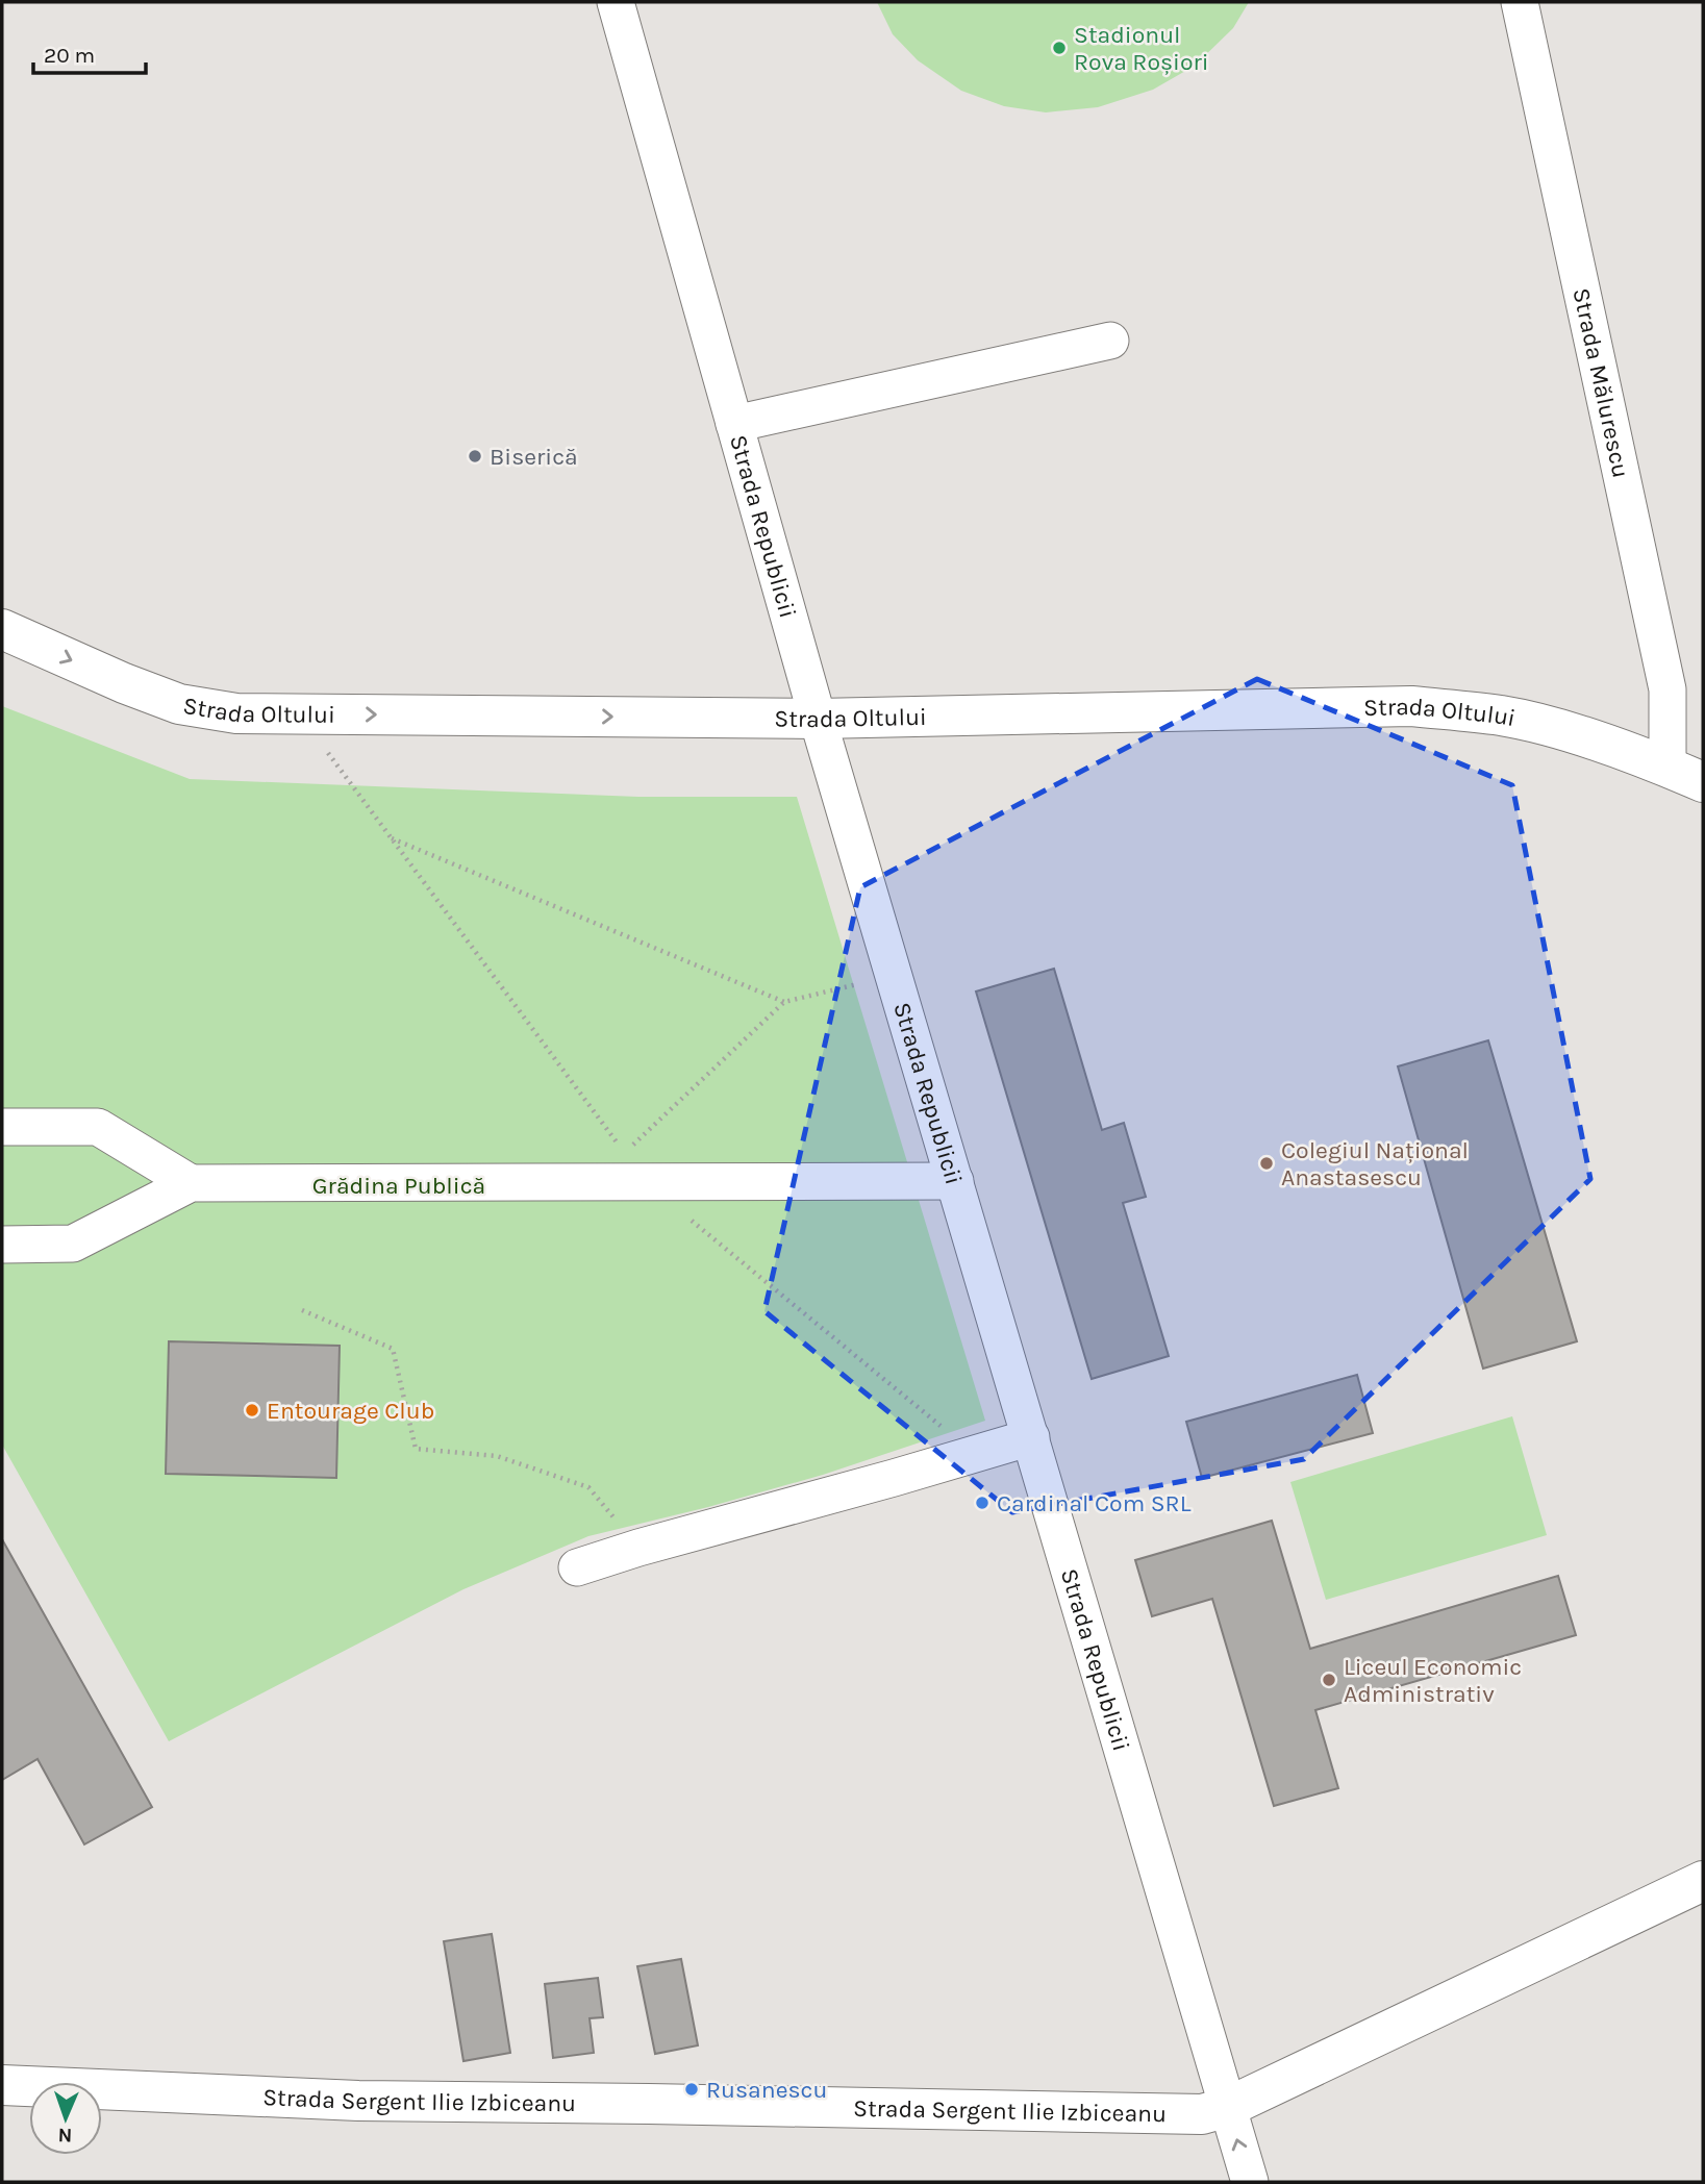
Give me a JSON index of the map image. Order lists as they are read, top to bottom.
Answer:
{
  "streets": {
    "main road": ["Strada Oltului", "Strada Sergent Ilie Izbiceanu"],
    "street": ["Strada Mălurescu", "Strada Republicii"]
  },
  "crossings": [
    ["Strada Mălurescu", "Strada Oltului"],
    ["Strada Republicii", "Strada Oltului"],
    ["Strada Republicii", "Strada Sergent Ilie Izbiceanu"]
  ],
  "one_way": ["Strada Oltului"],
  "parks": ["Grădina Publică"],
  "places": [
    "Stadionul Rova Roșiori",
    "Biserică",
    "Colegiul Național Anastasescu",
    "Entourage Club",
    "Cardinal Com SRL",
    "Liceul Economic Administrativ",
    "Rusanescu"
  ],
  "scale_bar": "20 m",
  "north": "bottom"
}
